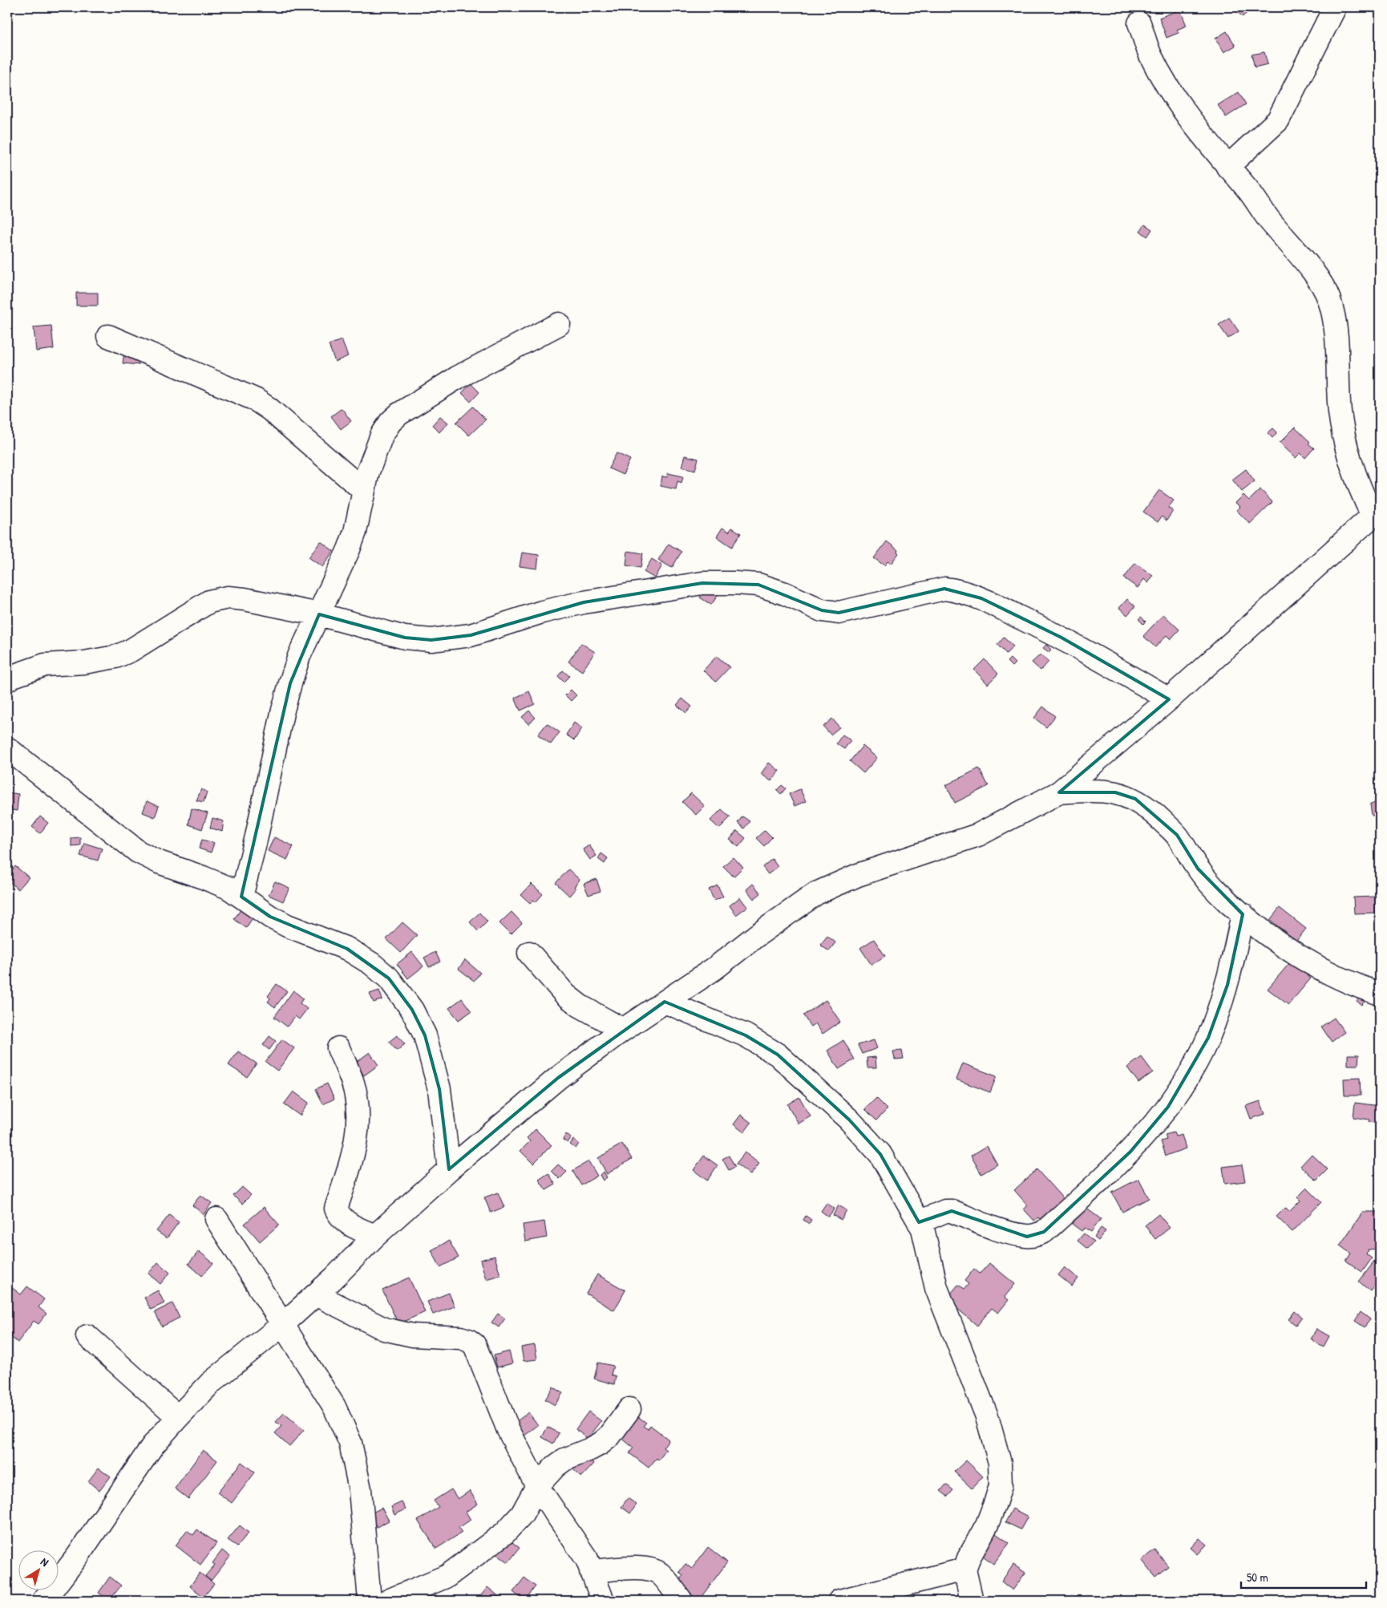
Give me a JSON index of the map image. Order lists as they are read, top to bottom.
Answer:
{
  "scale_bar": "50 m",
  "north": "top right"
}
